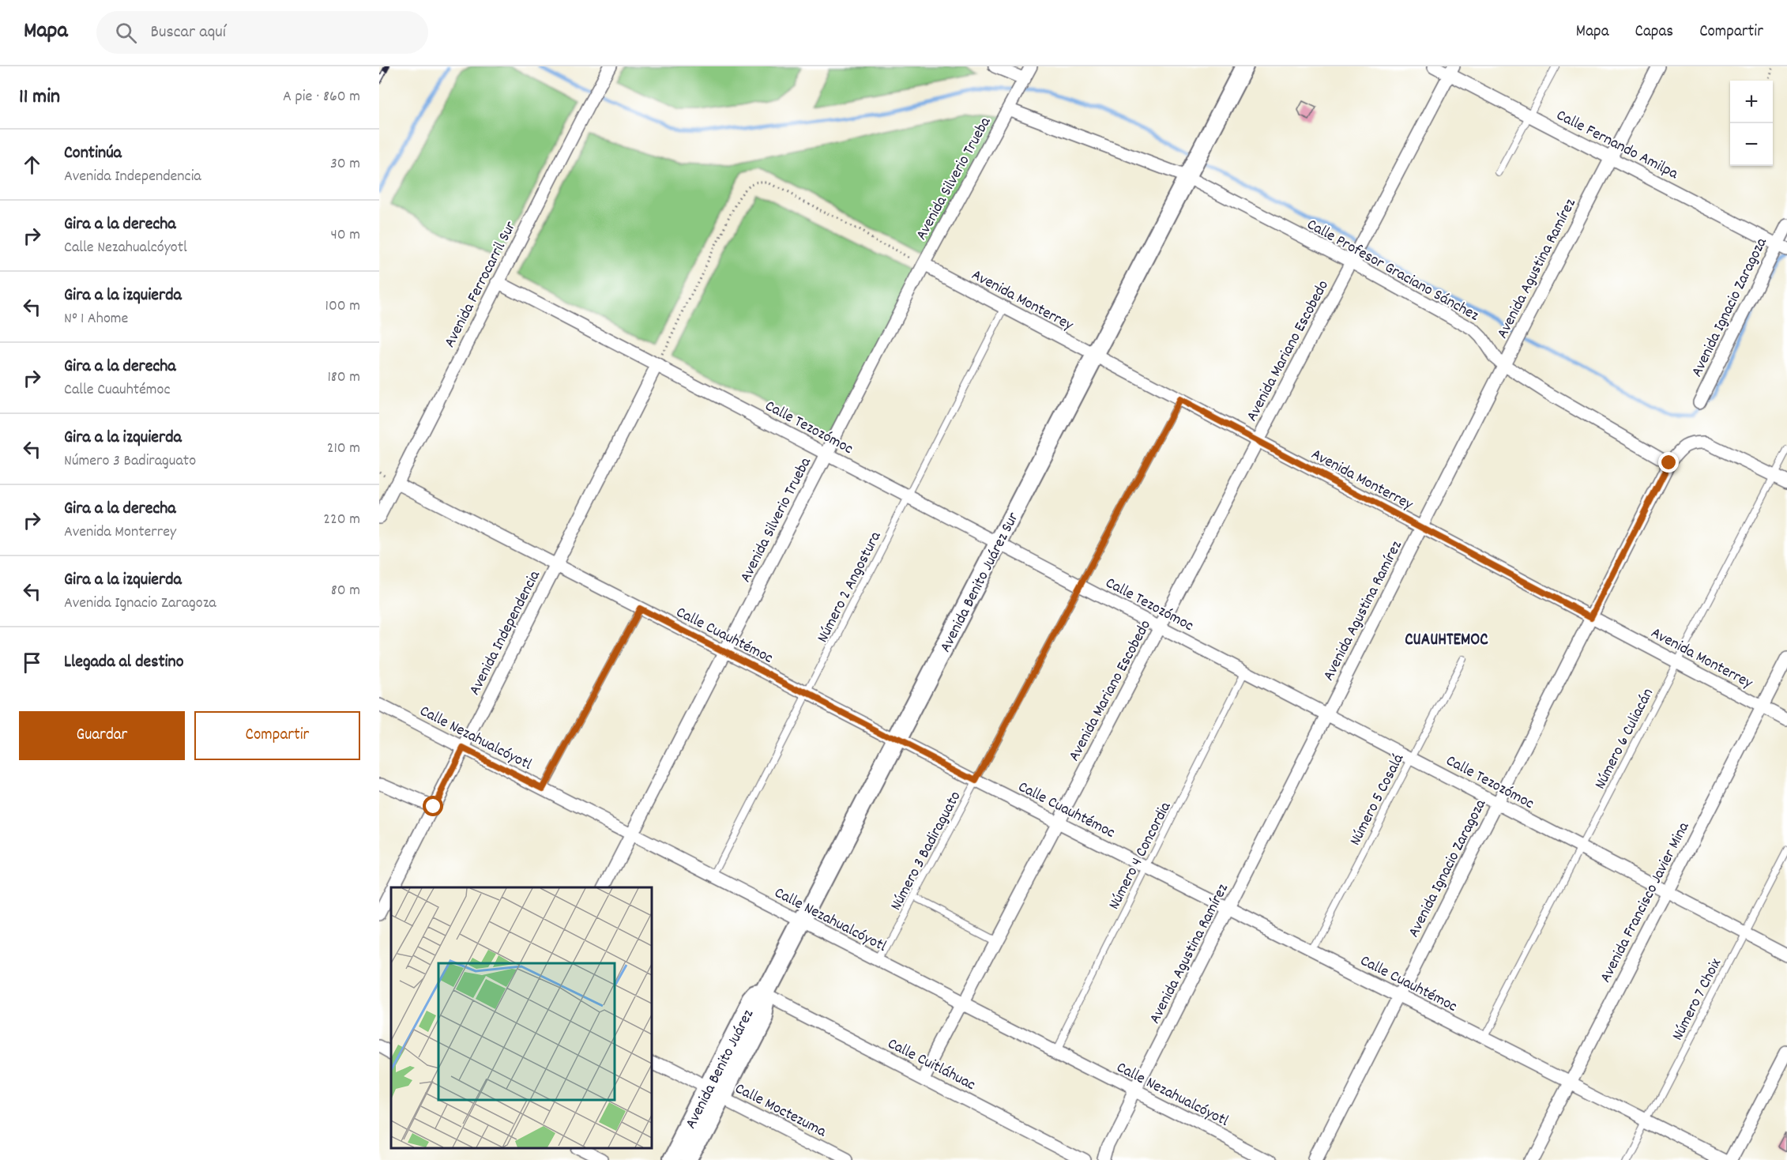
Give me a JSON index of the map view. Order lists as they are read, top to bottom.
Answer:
{
  "streets": {
    "street": [
      "Calle Fernando Amilpa",
      "Avenida Silverio Trueba",
      "Avenida Agustina Ramírez",
      "Calle Profesor Graciano Sánchez",
      "Avenida Ferrocarril Sur",
      "Avenida Monterrey",
      "Avenida Ignacio Zaragoza",
      "Avenida Mariano Escobedo",
      "Calle Tezozómoc",
      "Avenida Benito Juárez Sur",
      "Avenida Independencia",
      "Calle Cuauhtémoc",
      "Calle Nezahualcóyotl",
      "Avenida Francisco Javier Mina",
      "Calle Cuitláhuac",
      "Avenida Benito Juárez",
      "Calle Moctezuma"
    ],
    "lane": [
      "Número 2 Angostura",
      "Número 6 Culiacán",
      "Número 5 Cosalá",
      "Número 3 Badiraguato",
      "Número 4 Concordia",
      "Número 7 Choix"
    ]
  },
  "crossings": [
    ["Calle Fernando Amilpa", "Avenida Agustina Ramírez"],
    ["Calle Fernando Amilpa", "Avenida Ignacio Zaragoza"],
    ["Calle Fernando Amilpa", "Avenida Mariano Escobedo"],
    ["Avenida Silverio Trueba", "Calle Profesor Graciano Sánchez"],
    ["Avenida Silverio Trueba", "Avenida Monterrey"],
    ["Avenida Silverio Trueba", "Calle Tezozómoc"],
    ["Avenida Silverio Trueba", "Calle Cuauhtémoc"],
    ["Avenida Silverio Trueba", "Calle Nezahualcóyotl"],
    ["Avenida Agustina Ramírez", "Calle Profesor Graciano Sánchez"],
    ["Avenida Agustina Ramírez", "Avenida Monterrey"],
    ["Avenida Agustina Ramírez", "Calle Tezozómoc"],
    ["Avenida Agustina Ramírez", "Calle Cuauhtémoc"],
    ["Avenida Agustina Ramírez", "Calle Nezahualcóyotl"],
    ["Calle Profesor Graciano Sánchez", "Avenida Ignacio Zaragoza"],
    ["Calle Profesor Graciano Sánchez", "Avenida Mariano Escobedo"],
    ["Calle Profesor Graciano Sánchez", "Avenida Benito Juárez Sur"],
    ["Avenida Ferrocarril Sur", "Calle Tezozómoc"],
    ["Avenida Ferrocarril Sur", "Calle Cuauhtémoc"],
    ["Avenida Monterrey", "Avenida Ignacio Zaragoza"],
    ["Avenida Monterrey", "Avenida Mariano Escobedo"],
    ["Avenida Monterrey", "Avenida Benito Juárez Sur"],
    ["Avenida Monterrey", "Número 2 Angostura"],
    ["Avenida Monterrey", "Número 6 Culiacán"],
    ["Avenida Monterrey", "Número 3 Badiraguato"],
    ["Avenida Monterrey", "Avenida Francisco Javier Mina"],
    ["Avenida Ignacio Zaragoza", "Calle Tezozómoc"],
    ["Avenida Ignacio Zaragoza", "Calle Cuauhtémoc"],
    ["Avenida Mariano Escobedo", "Calle Tezozómoc"],
    ["Avenida Mariano Escobedo", "Calle Cuauhtémoc"],
    ["Avenida Mariano Escobedo", "Calle Nezahualcóyotl"],
    ["Avenida Mariano Escobedo", "Calle Cuitláhuac"],
    ["Calle Tezozómoc", "Avenida Benito Juárez Sur"],
    ["Calle Tezozómoc", "Número 2 Angostura"],
    ["Calle Tezozómoc", "Avenida Independencia"],
    ["Calle Tezozómoc", "Número 6 Culiacán"],
    ["Calle Tezozómoc", "Número 5 Cosalá"],
    ["Calle Tezozómoc", "Número 3 Badiraguato"],
    ["Calle Tezozómoc", "Número 4 Concordia"],
    ["Calle Tezozómoc", "Avenida Francisco Javier Mina"],
    ["Calle Tezozómoc", "Número 7 Choix"],
    ["Avenida Benito Juárez Sur", "Calle Cuauhtémoc"],
    ["Avenida Benito Juárez Sur", "Calle Nezahualcóyotl"],
    ["Avenida Benito Juárez Sur", "Calle Cuitláhuac"],
    ["Avenida Benito Juárez Sur", "Avenida Benito Juárez"],
    ["Número 2 Angostura", "Calle Cuauhtémoc"],
    ["Número 2 Angostura", "Calle Nezahualcóyotl"],
    ["Avenida Independencia", "Calle Cuauhtémoc"],
    ["Avenida Independencia", "Calle Nezahualcóyotl"],
    ["Calle Cuauhtémoc", "Número 6 Culiacán"],
    ["Calle Cuauhtémoc", "Número 5 Cosalá"],
    ["Calle Cuauhtémoc", "Número 3 Badiraguato"],
    ["Calle Cuauhtémoc", "Número 4 Concordia"],
    ["Calle Cuauhtémoc", "Avenida Francisco Javier Mina"],
    ["Calle Cuauhtémoc", "Número 7 Choix"],
    ["Calle Nezahualcóyotl", "Número 3 Badiraguato"],
    ["Calle Nezahualcóyotl", "Número 4 Concordia"],
    ["Calle Cuitláhuac", "Avenida Benito Juárez"],
    ["Avenida Benito Juárez", "Calle Moctezuma"]
  ],
  "districts": ["CUAUHTEMOC"],
  "page": {
    "header": "Mapa",
    "search": "Buscar aquí",
    "nav": ["Mapa", "Capas", "Compartir"],
    "heading": ["11 min", "A pie · 860 m"],
    "map_buttons": ["+", "−"],
    "list": [
      ["Continúa", "Avenida Independencia", "30 m"],
      ["Gira a la derecha", "Calle Nezahualcóyotl", "40 m"],
      ["Gira a la izquierda", "N° 1 Ahome", "100 m"],
      ["Gira a la derecha", "Calle Cuauhtémoc", "180 m"],
      ["Gira a la izquierda", "Número 3 Badiraguato", "210 m"],
      ["Gira a la derecha", "Avenida Monterrey", "220 m"],
      ["Gira a la izquierda", "Avenida Ignacio Zaragoza", "80 m"],
      "Llegada al destino"
    ],
    "buttons": ["Guardar", "Compartir"]
  }
}
